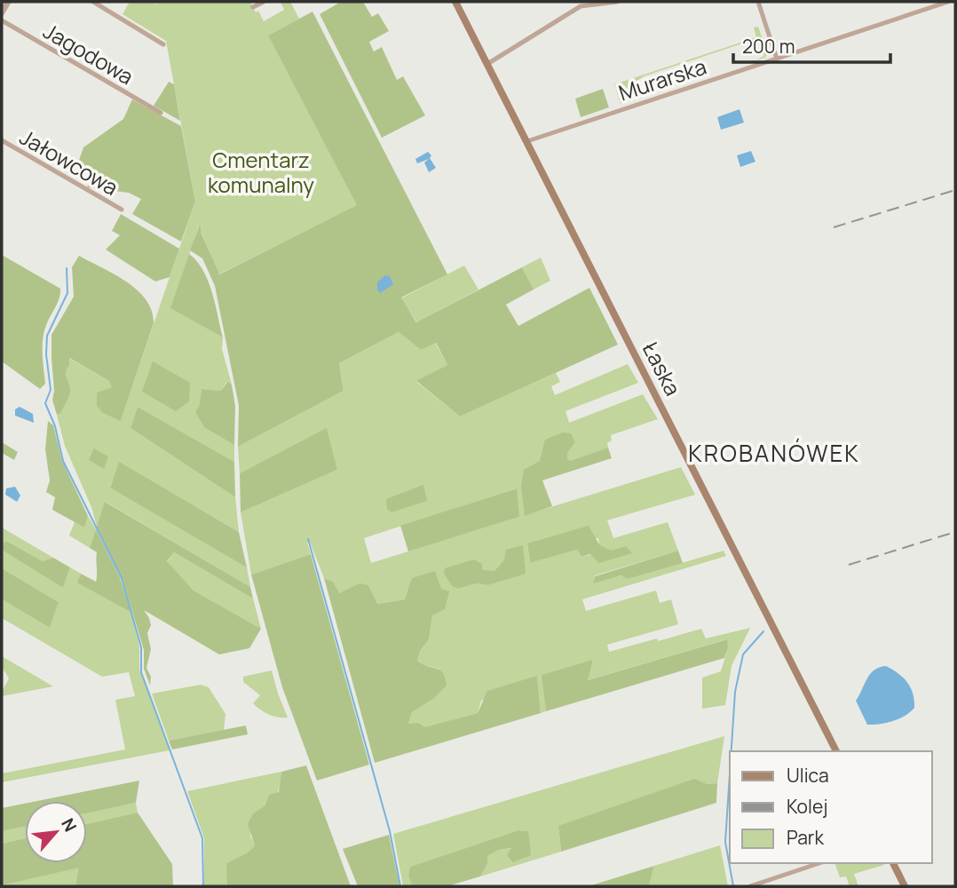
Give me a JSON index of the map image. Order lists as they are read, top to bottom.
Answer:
{
  "streets": {
    "main road": ["Łaska"],
    "street": ["Jagodowa", "Murarska", "Jałowcowa"]
  },
  "crossings": [
    ["Murarska", "Łaska"]
  ],
  "districts": ["KROBANÓWEK"],
  "parks": ["Cmentarz komunalny"],
  "legend": ["Ulica", "Kolej", "Park"],
  "scale_bar": "200 m",
  "north": "top right"
}
